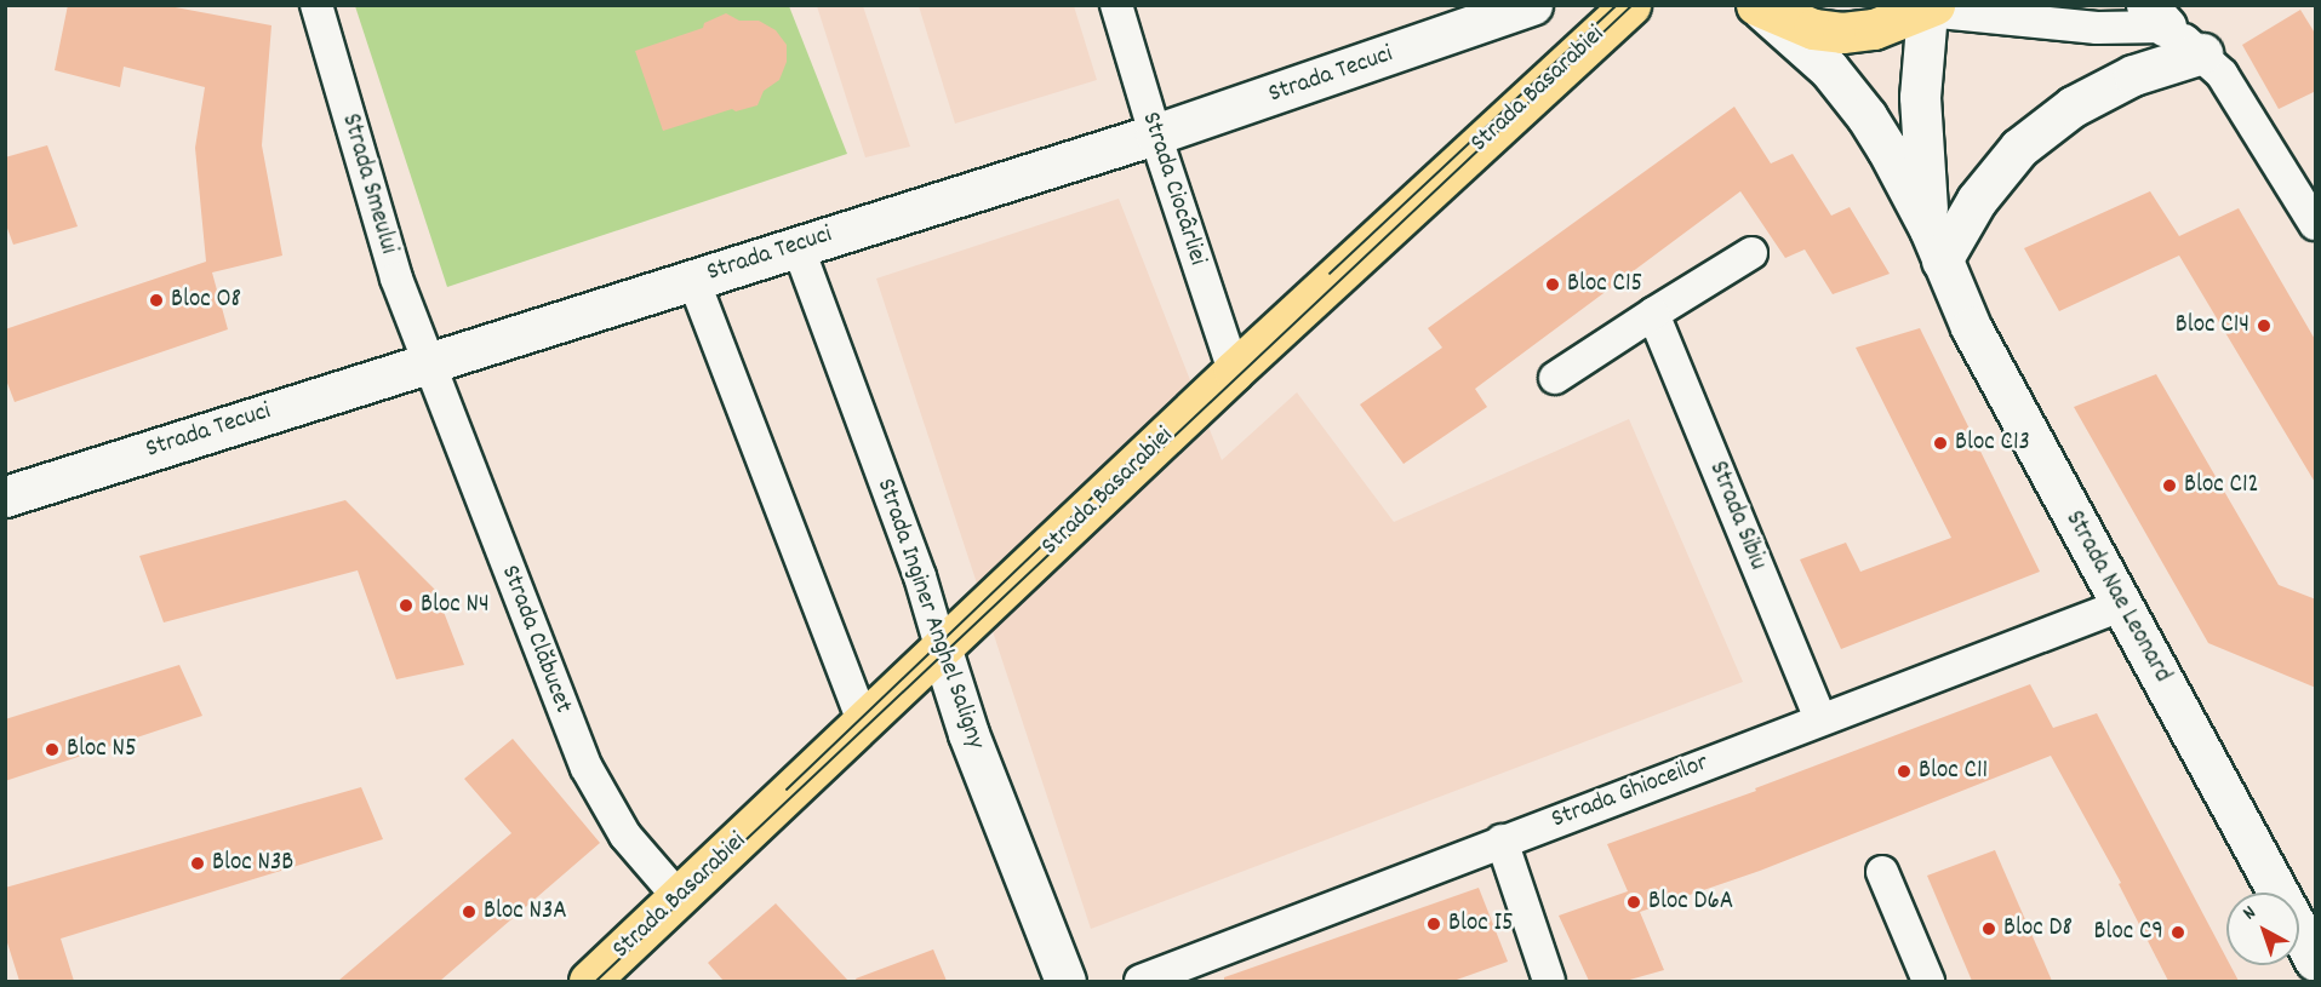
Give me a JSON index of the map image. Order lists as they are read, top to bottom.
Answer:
{
  "streets": {
    "main road": [
      "Strada Tecuci",
      "Strada Basarabiei",
      "Strada Nae Leonard",
      "Strada Inginer Anghel Saligny"
    ],
    "street": [
      "Strada Smeului",
      "Strada Ciocârliei",
      "Strada Sibiu",
      "Strada Clăbucet",
      "Strada Ghioceilor"
    ]
  },
  "crossings": [
    ["Strada Tecuci", "Strada Smeului"],
    ["Strada Tecuci", "Strada Ciocârliei"],
    ["Strada Tecuci", "Strada Inginer Anghel Saligny"],
    ["Strada Tecuci", "Strada Clăbucet"],
    ["Strada Basarabiei", "Strada Ciocârliei"],
    ["Strada Basarabiei", "Strada Inginer Anghel Saligny"],
    ["Strada Basarabiei", "Strada Clăbucet"],
    ["Strada Smeului", "Strada Clăbucet"],
    ["Strada Sibiu", "Strada Ghioceilor"],
    ["Strada Nae Leonard", "Strada Ghioceilor"]
  ],
  "places": [
    "Bloc C15",
    "Bloc O8",
    "Bloc C14",
    "Bloc C13",
    "Bloc C12",
    "Bloc N4",
    "Bloc N5",
    "Bloc C11",
    "Bloc N3B",
    "Bloc D6A",
    "Bloc N3A",
    "Bloc I5",
    "Bloc D8",
    "Bloc C9"
  ],
  "north": "top left"
}
